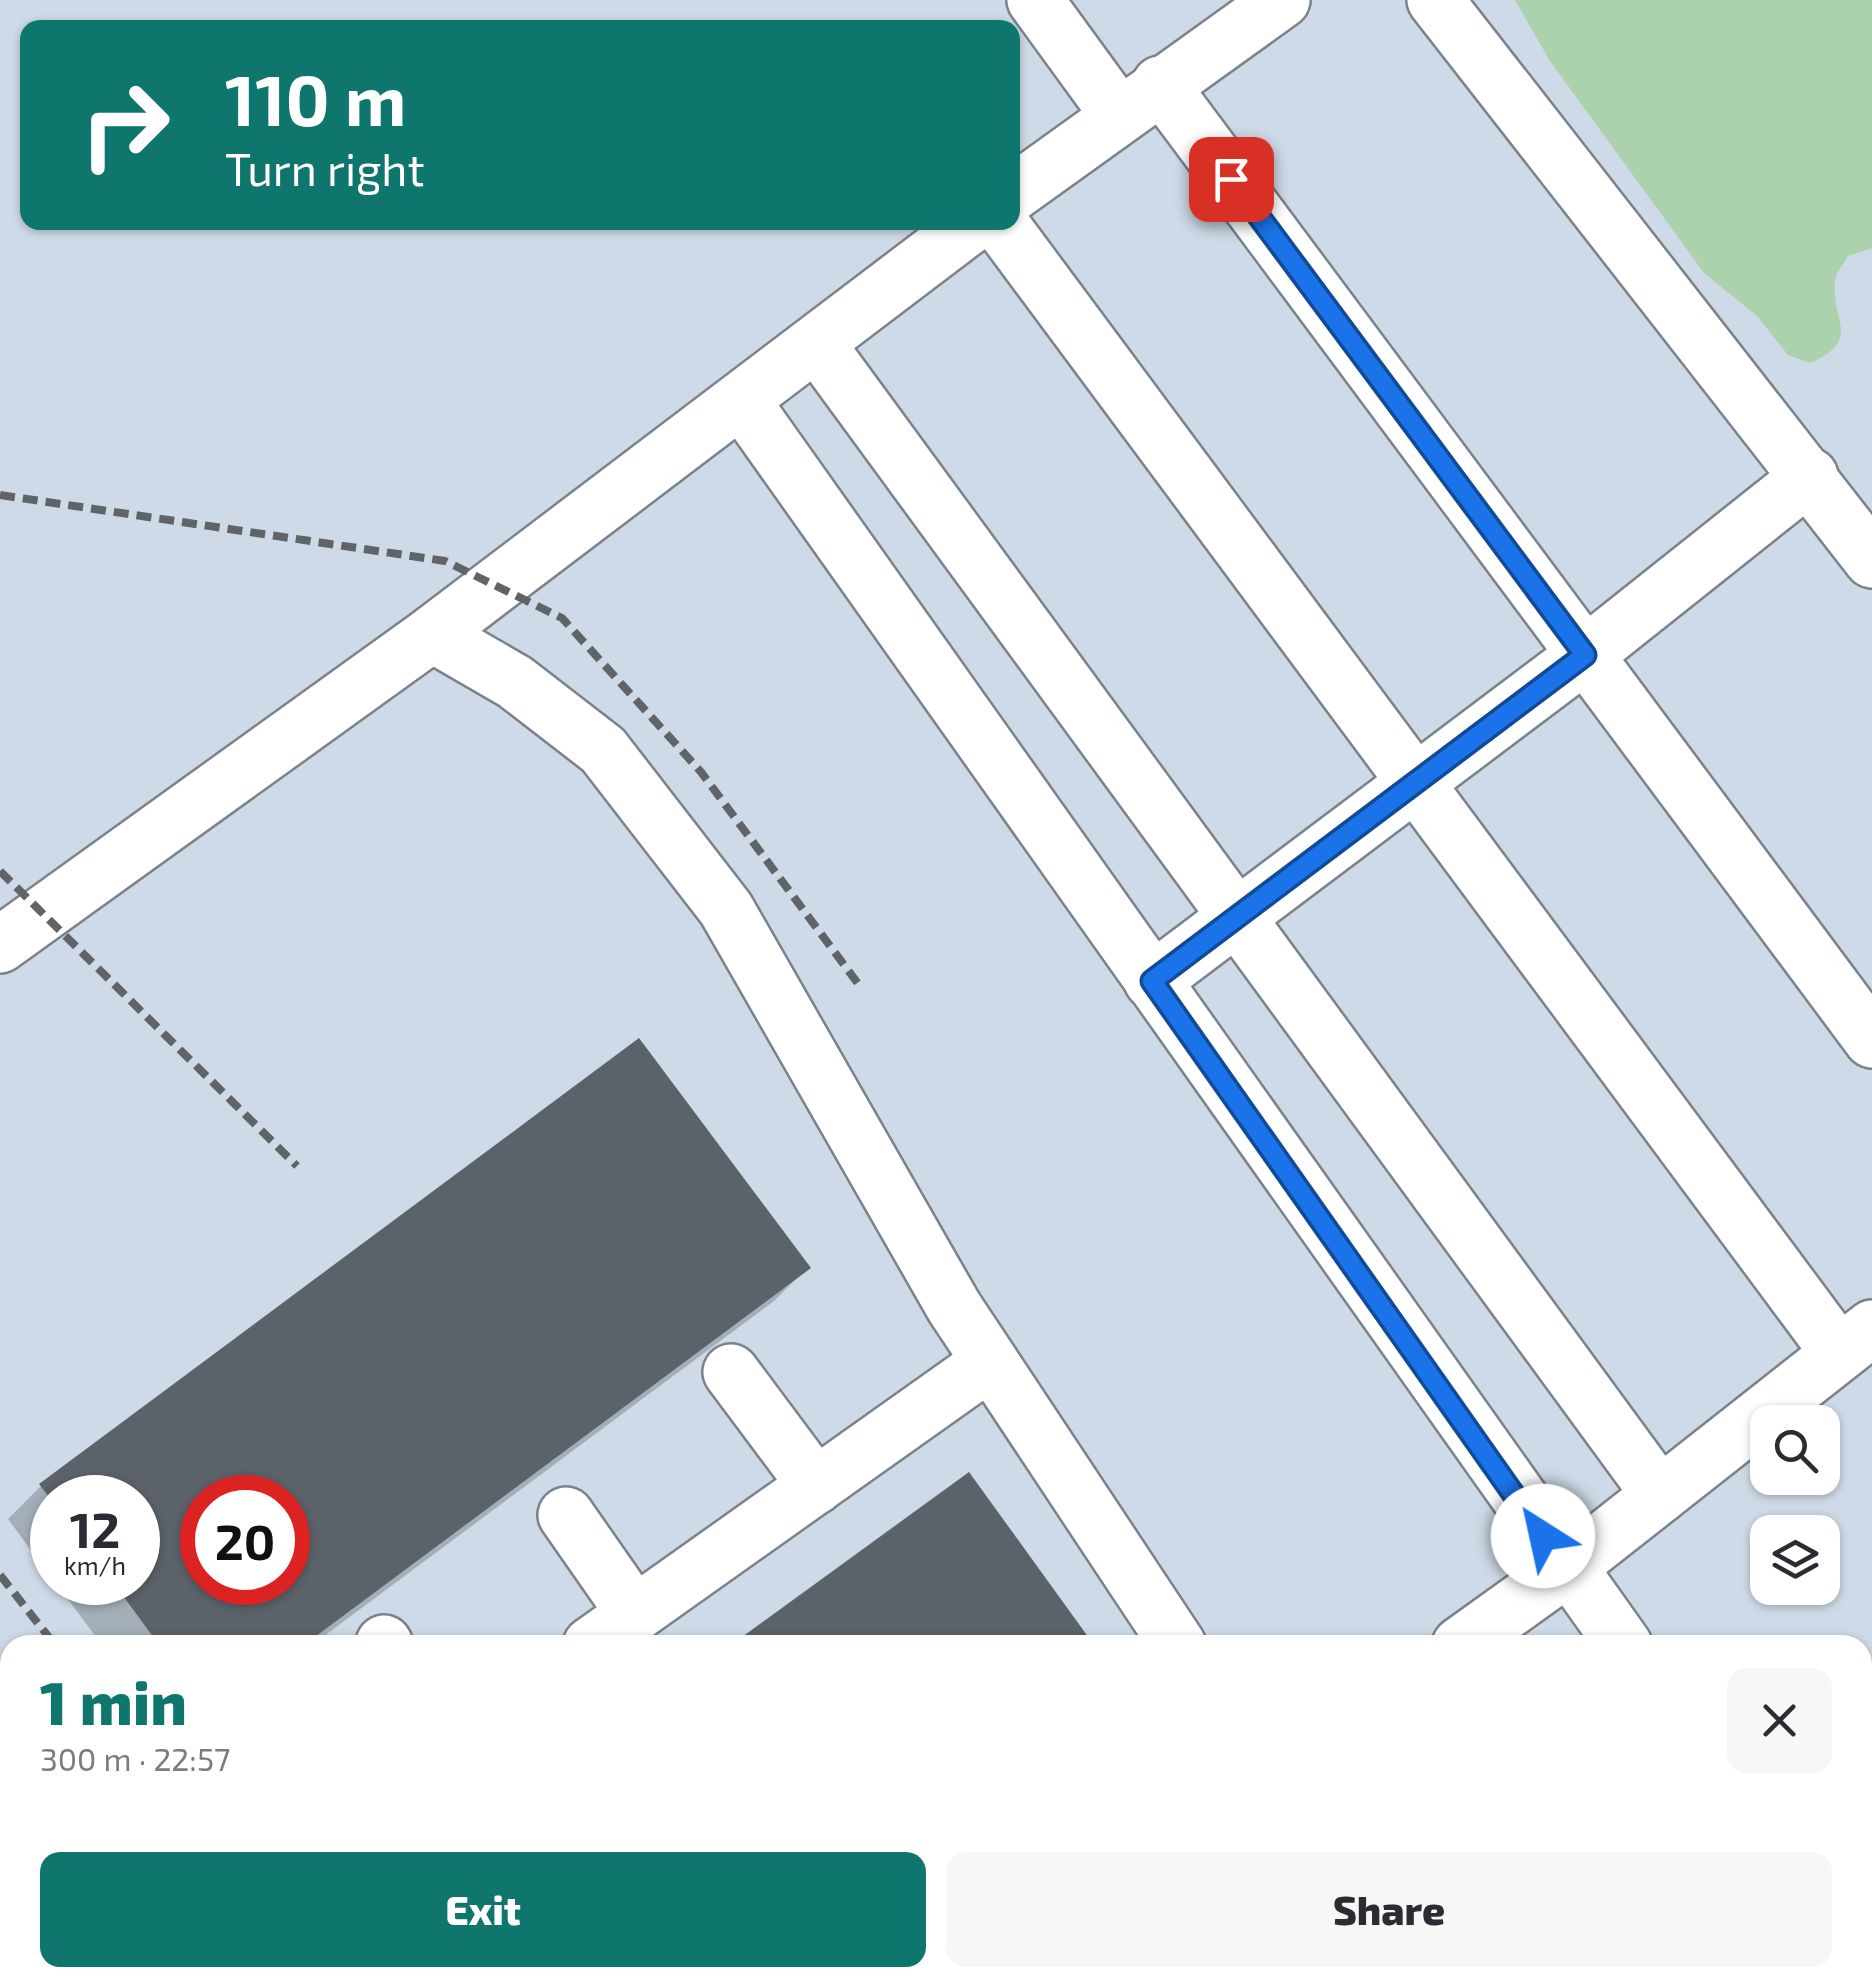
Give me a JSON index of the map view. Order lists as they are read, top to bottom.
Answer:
{
  "page": {
    "turn": ["110 m", "Turn right"],
    "speed": "12 km/h",
    "limit": "20",
    "heading": ["1 min", "300 m · 22:57"],
    "buttons": ["Exit", "Share"]
  }
}
